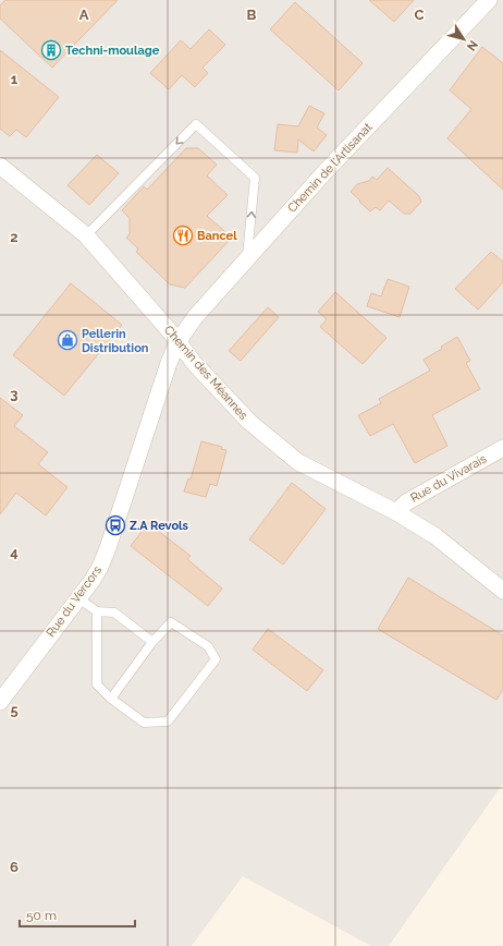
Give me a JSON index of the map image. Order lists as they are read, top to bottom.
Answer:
{
  "streets": {
    "street": [
      "Chemin de l'Artisanat",
      "Chemin des Méannes",
      "Rue du Vivarais",
      "Rue du Vercors"
    ]
  },
  "crossings": [
    ["Chemin de l'Artisanat", "Chemin des Méannes"],
    ["Chemin de l'Artisanat", "Rue du Vercors"],
    ["Chemin des Méannes", "Rue du Vivarais"],
    ["Chemin des Méannes", "Rue du Vercors"]
  ],
  "places": {
    "building": ["Techni-moulage"],
    "restaurant": ["Bancel"],
    "shop": ["Pellerin Distribution"],
    "bus stop": ["Z.A Revols"]
  },
  "scale_bar": "50 m",
  "north": "bottom right",
  "grid": {
    "columns": ["A", "B", "C"],
    "rows": [
      "1",
      "2",
      "3",
      "4",
      "5",
      "6"
    ]
  }
}
